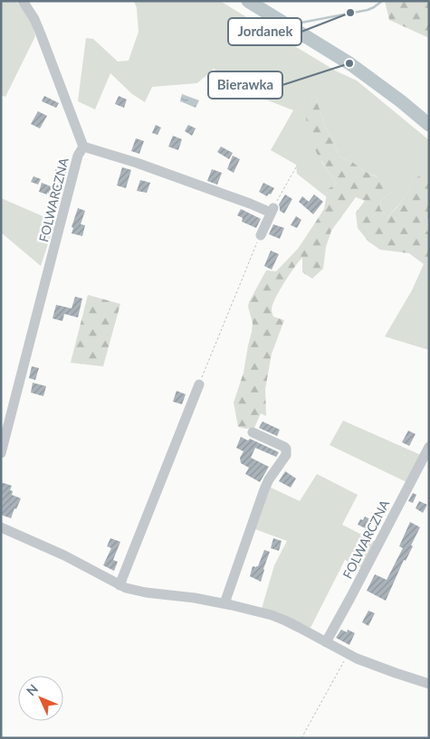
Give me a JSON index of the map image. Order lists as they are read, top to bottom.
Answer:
{
  "streets": {
    "street": ["FOLWARCZNA"]
  },
  "places": ["Jordanek", "Bierawka"],
  "north": "top left"
}
